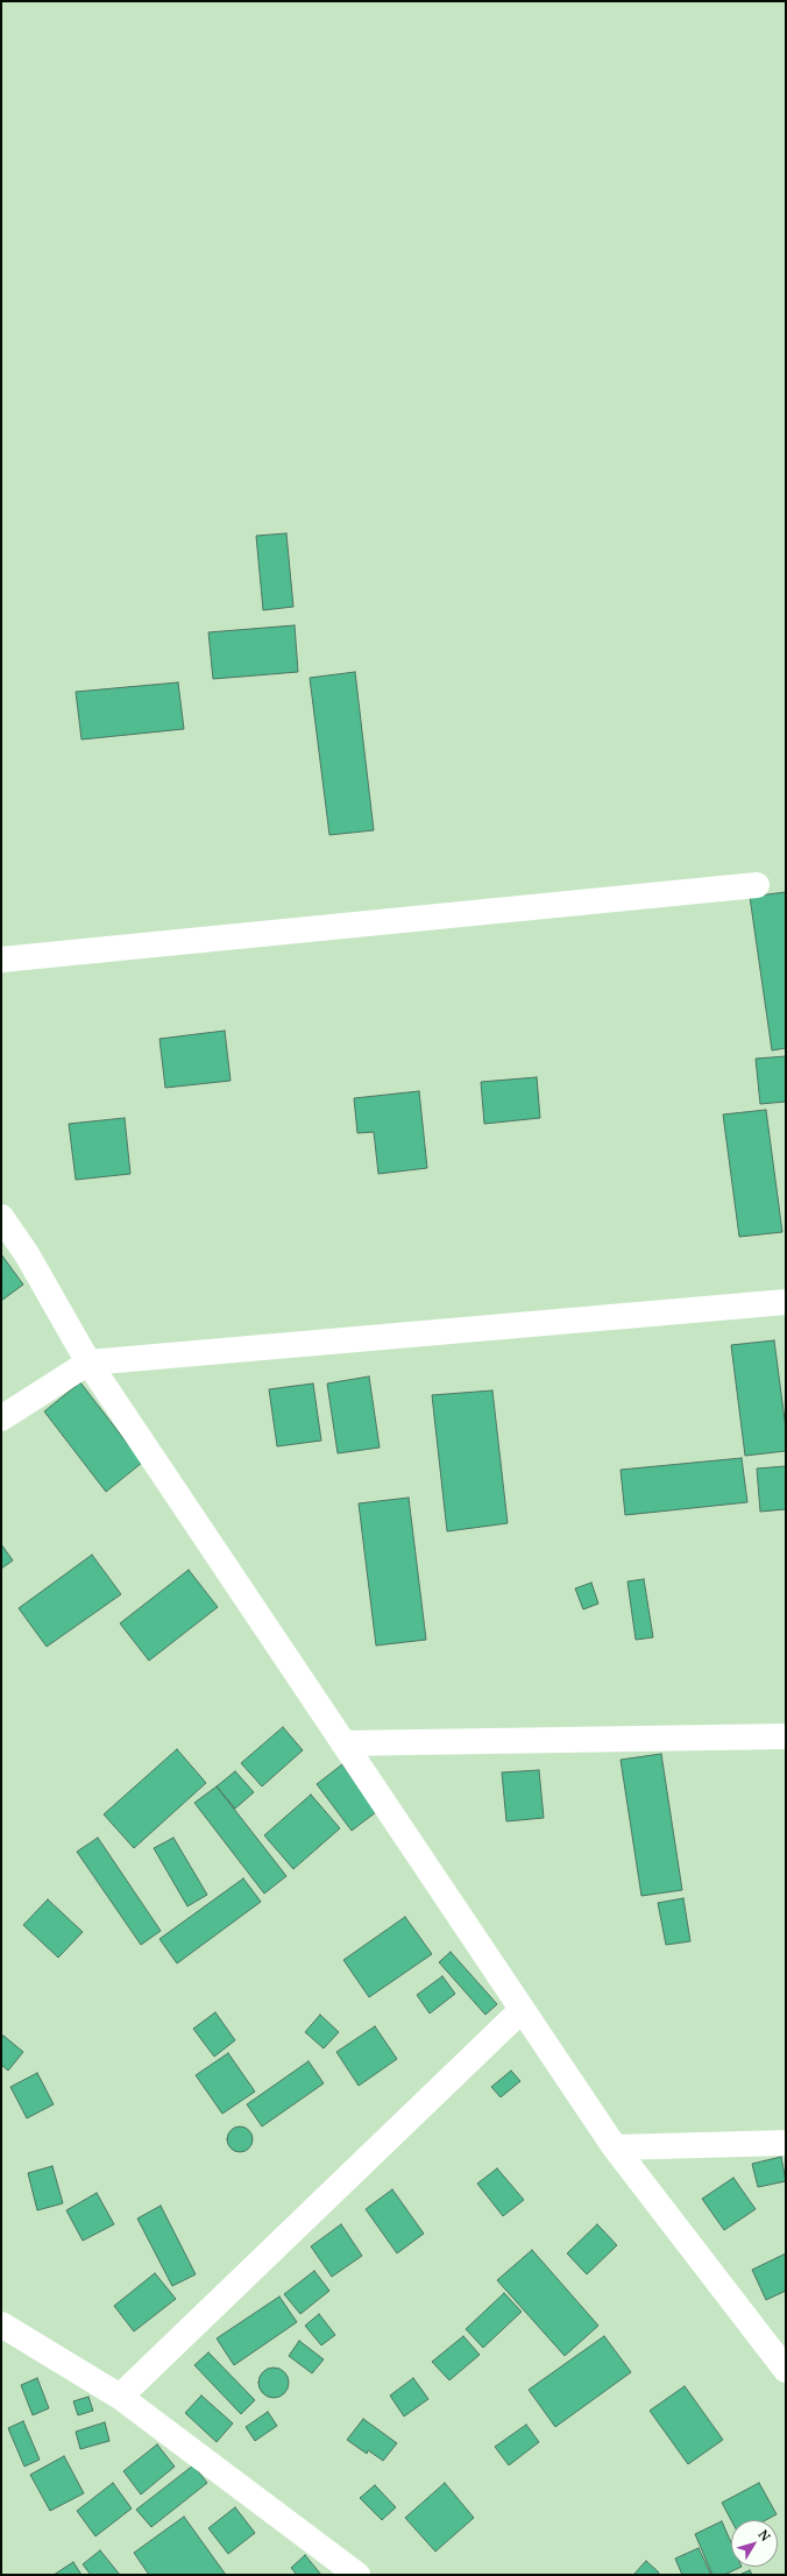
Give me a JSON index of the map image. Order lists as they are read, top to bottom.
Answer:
{
  "north": "top right"
}
